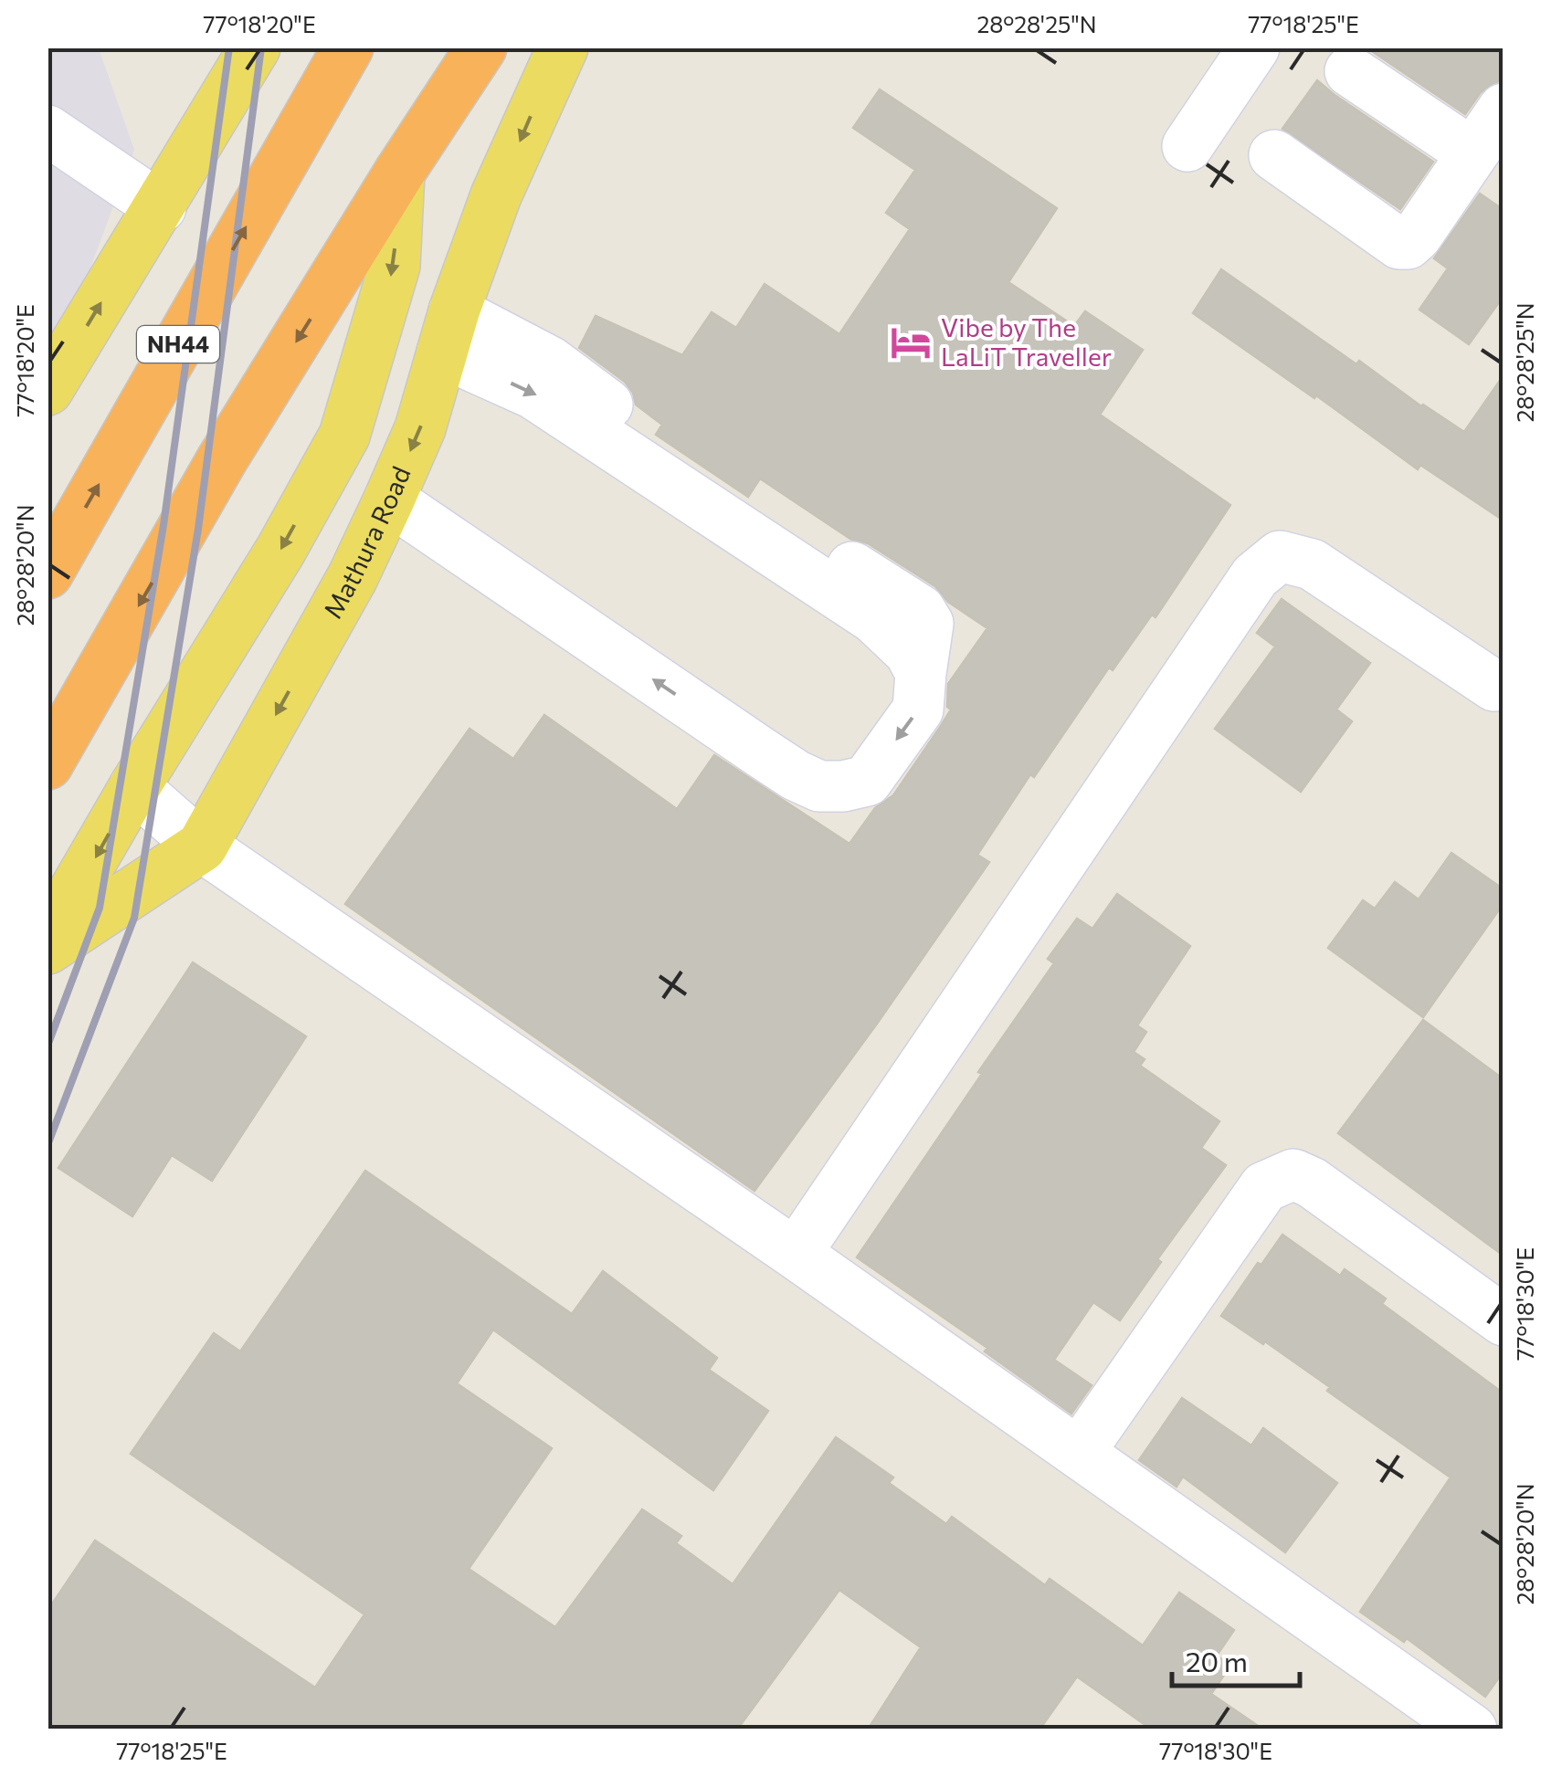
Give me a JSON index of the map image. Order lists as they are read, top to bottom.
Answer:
{
  "streets": {
    "highway": ["NH44"],
    "main road": ["Mathura Road"]
  },
  "places": {
    "hotel": ["Vibe by The LaLiT Traveller"]
  },
  "scale_bar": "20 m",
  "coordinates": [
    "77°18'20\"E",
    "28°28'25\"N",
    "77°18'25\"E",
    "28°28'20\"N",
    "77°18'30\"E"
  ]
}
